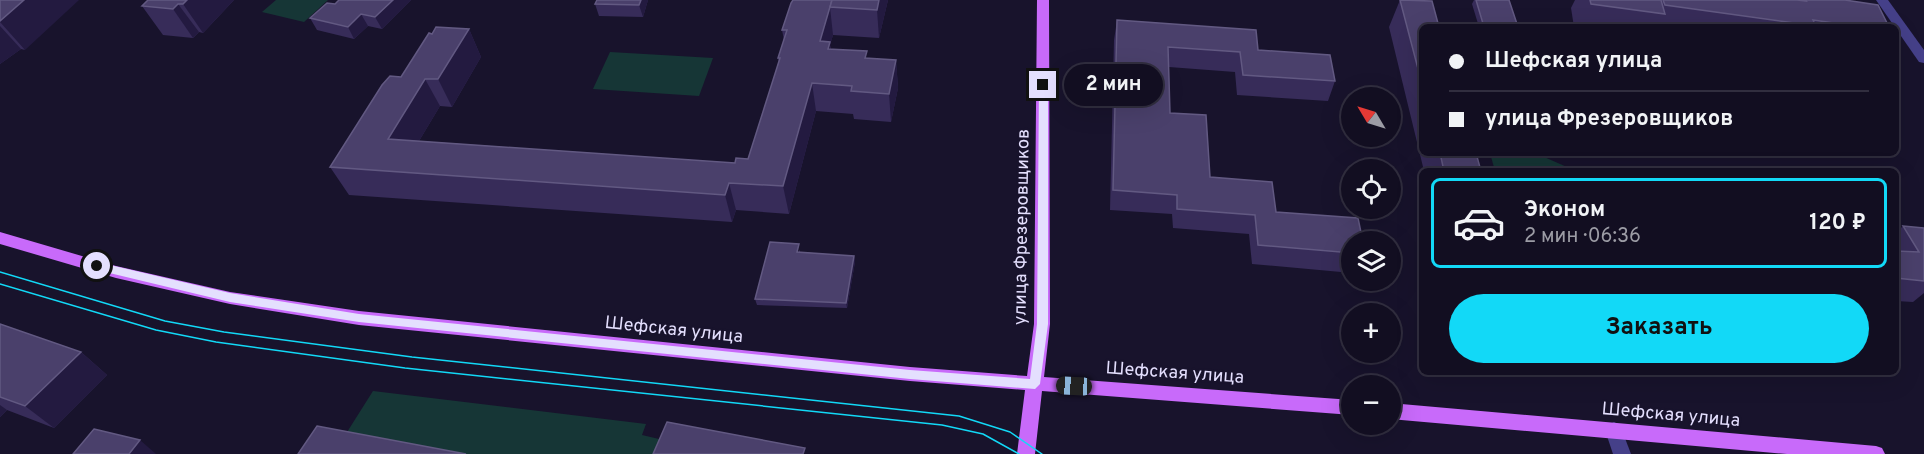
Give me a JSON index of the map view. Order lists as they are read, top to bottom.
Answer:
{
  "streets": {
    "main road": ["улица Фрезеровщиков", "Шефская улица"]
  },
  "crossings": [
    ["улица Фрезеровщиков", "Шефская улица"]
  ],
  "north": "top left",
  "page": {
    "banner": ["Шефская улица", "улица Фрезеровщиков"],
    "bubble": "2 мин",
    "map_buttons": ["+", "−"],
    "list": [
      {
        "name": "Эконом",
        "note": "2 мин · 06:36",
        "value": "120 ₽"
      }
    ],
    "buttons": "Заказать"
  }
}
